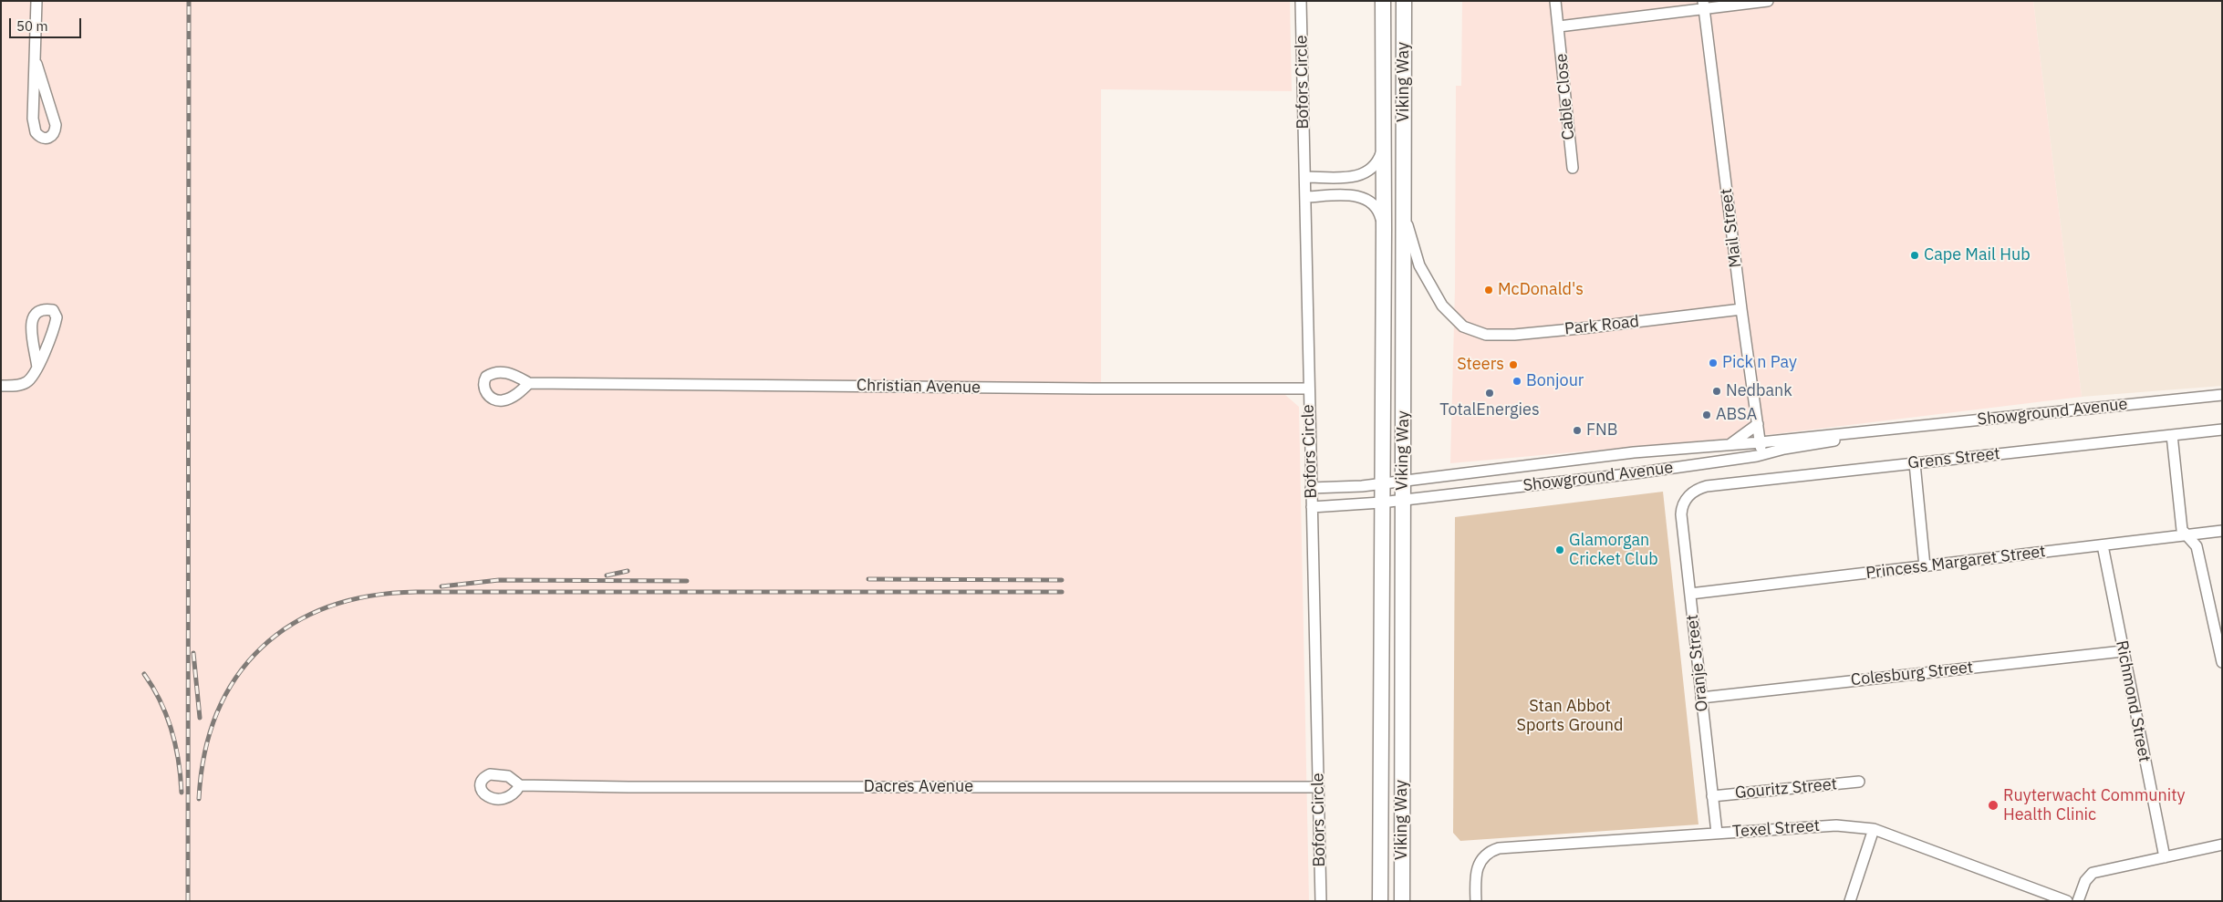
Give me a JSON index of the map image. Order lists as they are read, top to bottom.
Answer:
{
  "streets": {
    "main road": ["Viking Way"],
    "street": [
      "Bofors Circle",
      "Cable Close",
      "Mail Street",
      "Park Road",
      "Christian Avenue",
      "Showground Avenue",
      "Grens Street",
      "Princess Margaret Street",
      "Oranje Street",
      "Colesburg Street",
      "Richmond Street",
      "Dacres Avenue",
      "Gouritz Street",
      "Texel Street"
    ]
  },
  "crossings": [
    ["Bofors Circle", "Christian Avenue"],
    ["Bofors Circle", "Showground Avenue"],
    ["Bofors Circle", "Dacres Avenue"],
    ["Viking Way", "Park Road"],
    ["Viking Way", "Showground Avenue"],
    ["Mail Street", "Park Road"],
    ["Mail Street", "Showground Avenue"],
    ["Grens Street", "Oranje Street"],
    ["Princess Margaret Street", "Oranje Street"],
    ["Princess Margaret Street", "Richmond Street"],
    ["Oranje Street", "Colesburg Street"],
    ["Oranje Street", "Gouritz Street"],
    ["Oranje Street", "Texel Street"],
    ["Colesburg Street", "Richmond Street"]
  ],
  "parks": ["Stan Abbot Sports Ground"],
  "places": [
    "Cape Mail Hub",
    "McDonald's",
    "Pick n Pay",
    "Steers",
    "Bonjour",
    "Nedbank",
    "TotalEnergies",
    "ABSA",
    "FNB",
    "Glamorgan Cricket Club",
    "Ruyterwacht Community Health Clinic"
  ],
  "scale_bar": "50 m"
}
